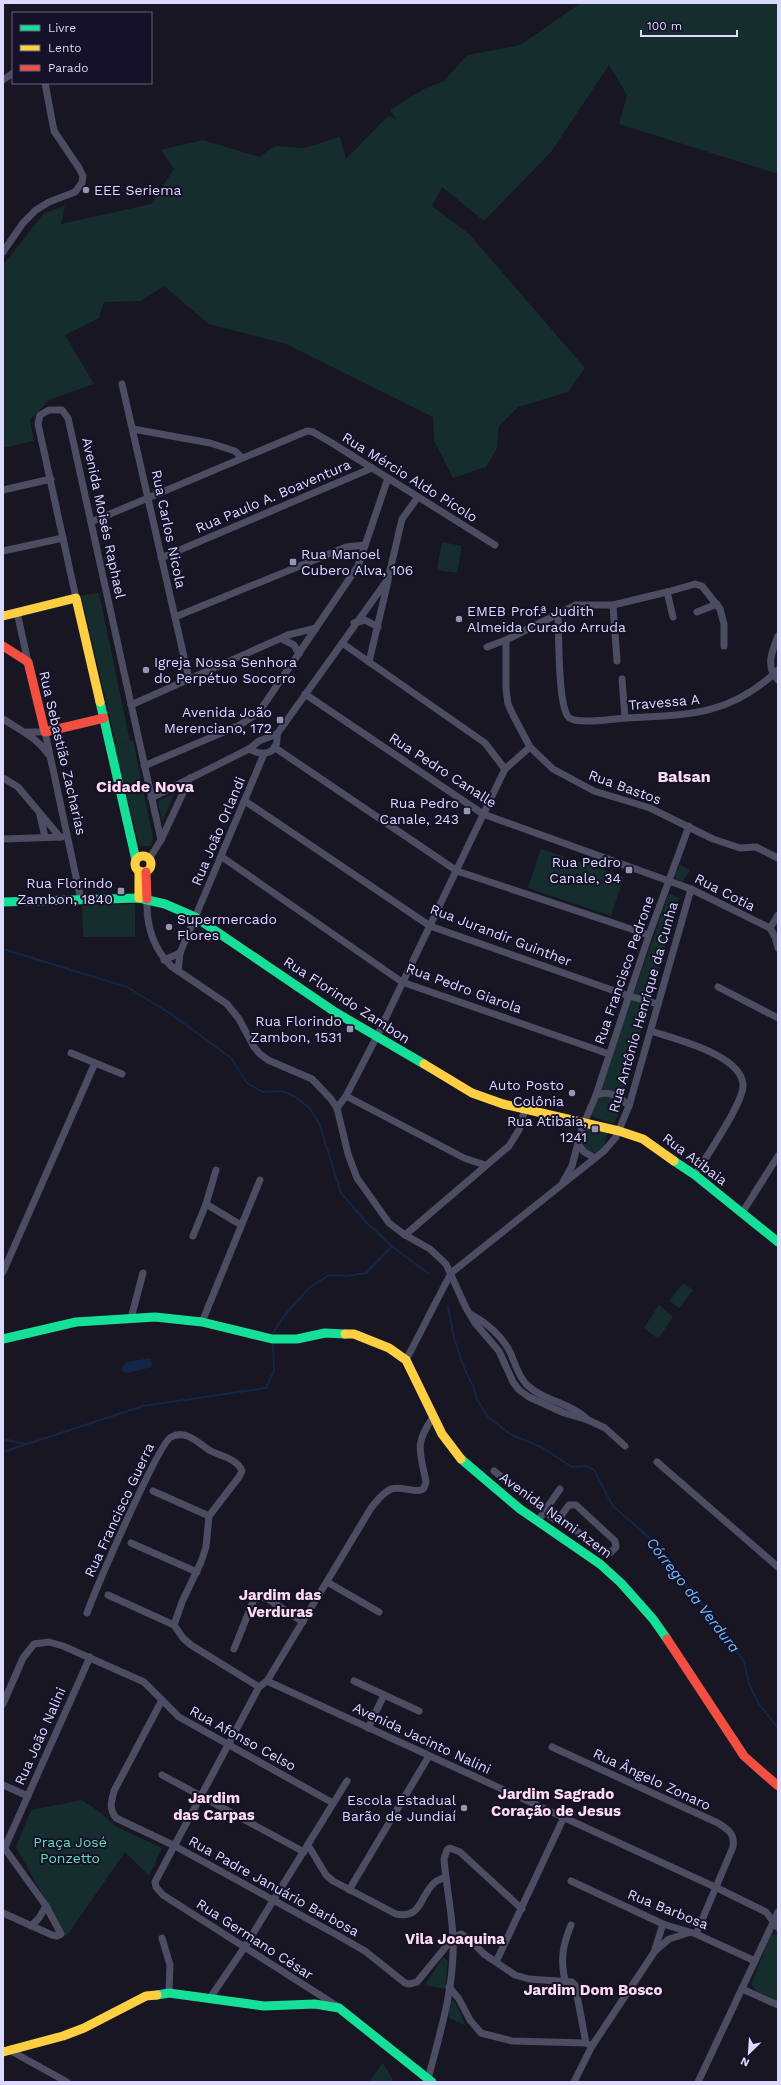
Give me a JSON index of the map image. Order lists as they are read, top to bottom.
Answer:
{
  "streets": {
    "street": [
      "Rua Mércio Aldo Pícolo",
      "Rua Paulo A. Boaventura",
      "Avenida Moisés Raphael",
      "Rua Carlos Nicola",
      "Travessa A",
      "Rua Sebastião Zacharias",
      "Rua Pedro Canalle",
      "Rua Bastos",
      "Rua João Orlandi",
      "Rua Cotia",
      "Rua Jurandir Guinther",
      "Rua Francisco Pedrone",
      "Rua Pedro Giarola",
      "Rua Florindo Zambon",
      "Rua Antônio Henrique da Cunha",
      "Rua Atibaia",
      "Rua Francisco Guerra",
      "Avenida Nami Azem",
      "Rua João Nalini",
      "Rua Afonso Celso",
      "Avenida Jacinto Nalini",
      "Rua Ângelo Zonaro",
      "Rua Padre Januário Barbosa",
      "Rua Barbosa",
      "Rua Germano César"
    ]
  },
  "crossings": [
    ["Rua Mércio Aldo Pícolo", "Rua Paulo A. Boaventura"],
    ["Rua Paulo A. Boaventura", "Rua Carlos Nicola"],
    ["Rua Sebastião Zacharias", "Rua Florindo Zambon"],
    ["Rua Pedro Canalle", "Rua Cotia"],
    ["Rua Pedro Canalle", "Rua Francisco Pedrone"],
    ["Rua Bastos", "Rua Francisco Pedrone"],
    ["Rua João Orlandi", "Rua Jurandir Guinther"],
    ["Rua João Orlandi", "Rua Pedro Giarola"],
    ["Rua João Orlandi", "Rua Florindo Zambon"],
    ["Rua Cotia", "Rua Francisco Pedrone"],
    ["Rua Cotia", "Rua Antônio Henrique da Cunha"],
    ["Rua Jurandir Guinther", "Rua Francisco Pedrone"],
    ["Rua Jurandir Guinther", "Rua Antônio Henrique da Cunha"],
    ["Rua Francisco Pedrone", "Rua Pedro Giarola"],
    ["Rua Francisco Pedrone", "Rua Florindo Zambon"],
    ["Rua Francisco Pedrone", "Rua Antônio Henrique da Cunha"],
    ["Rua Francisco Pedrone", "Rua Atibaia"],
    ["Rua Florindo Zambon", "Rua Atibaia"],
    ["Rua Antônio Henrique da Cunha", "Rua Atibaia"],
    ["Rua João Nalini", "Rua Afonso Celso"],
    ["Rua Afonso Celso", "Rua Padre Januário Barbosa"],
    ["Avenida Jacinto Nalini", "Rua Ângelo Zonaro"],
    ["Rua Padre Januário Barbosa", "Rua Germano César"]
  ],
  "districts": [
    "Balsan",
    "Cidade Nova",
    "Jardim das Verduras",
    "Jardim Sagrado Coração de Jesus",
    "Jardim das Carpas",
    "Vila Joaquina",
    "Jardim Dom Bosco"
  ],
  "water": ["Córrego da Verdura"],
  "parks": ["Praça José Ponzetto"],
  "places": {
    "other": [
      "EEE Seriema",
      "EMEB Prof.ª Judith Almeida Curado Arruda",
      "Igreja Nossa Senhora do Perpétuo Socorro",
      "Supermercado Flores",
      "Auto Posto Colônia",
      "Escola Estadual Barão de Jundiaí"
    ],
    "transit": [
      "Rua Manoel Cubero Alva, 106",
      "Avenida João Merenciano, 172",
      "Rua Pedro Canale, 243",
      "Rua Pedro Canale, 34",
      "Rua Florindo Zambon, 1840",
      "Rua Florindo Zambon, 1531",
      "Rua Atibaia, 1241"
    ]
  },
  "legend": ["Livre", "Lento", "Parado"],
  "scale_bar": "100 m",
  "north": "bottom left"
}
